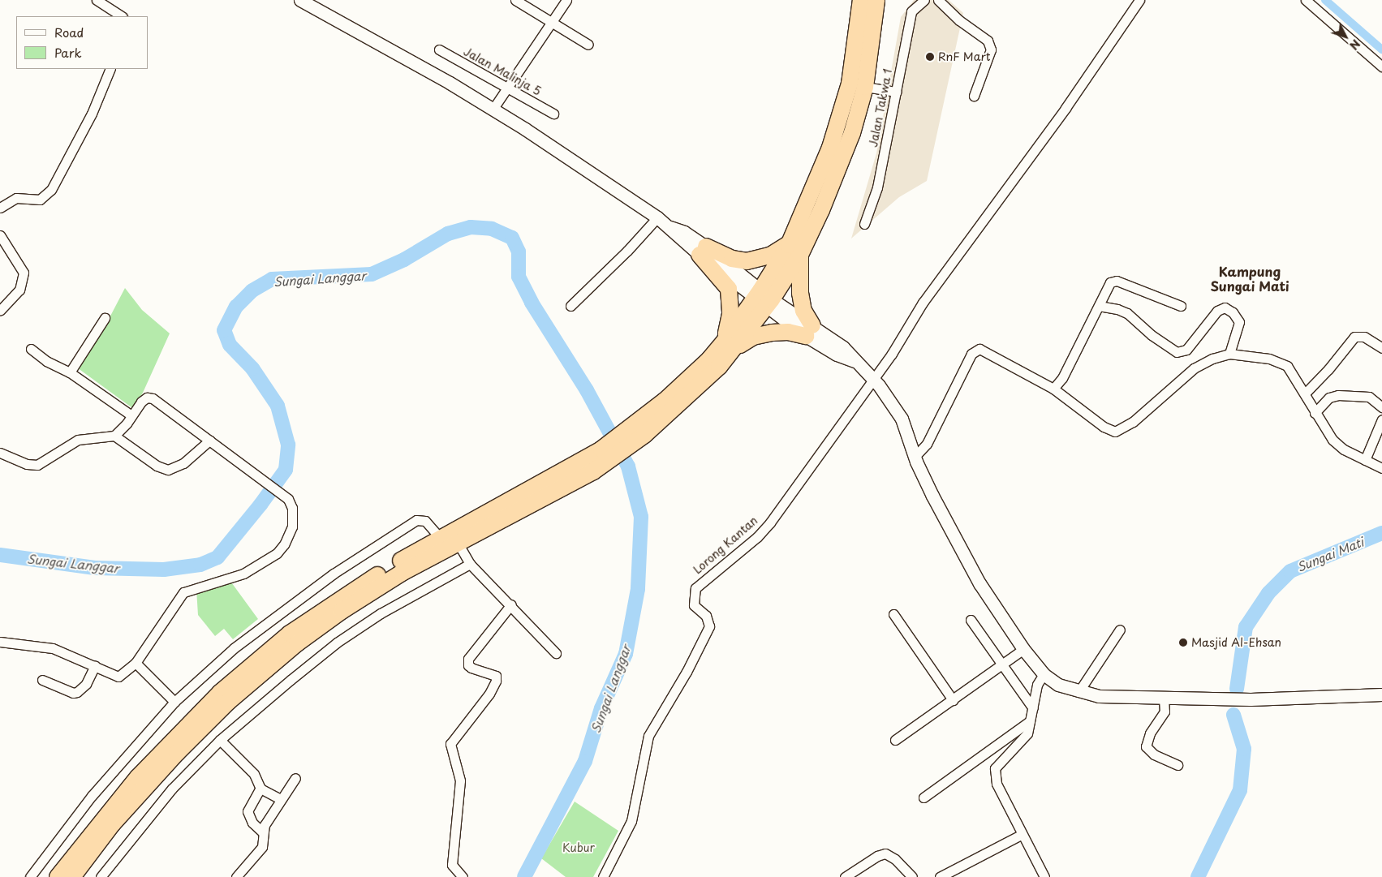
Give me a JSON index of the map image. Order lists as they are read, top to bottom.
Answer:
{
  "streets": {
    "street": ["Jalan Malinja 5", "Jalan Takwa 1", "Lorong Kantan"]
  },
  "districts": ["Kampung Sungai Mati"],
  "water": ["Sungai Langgar", "Sungai Mati"],
  "parks": ["Kubur"],
  "places": ["RnF Mart", "Masjid Al-Ehsan"],
  "legend": ["Road", "Park"],
  "north": "bottom right"
}
